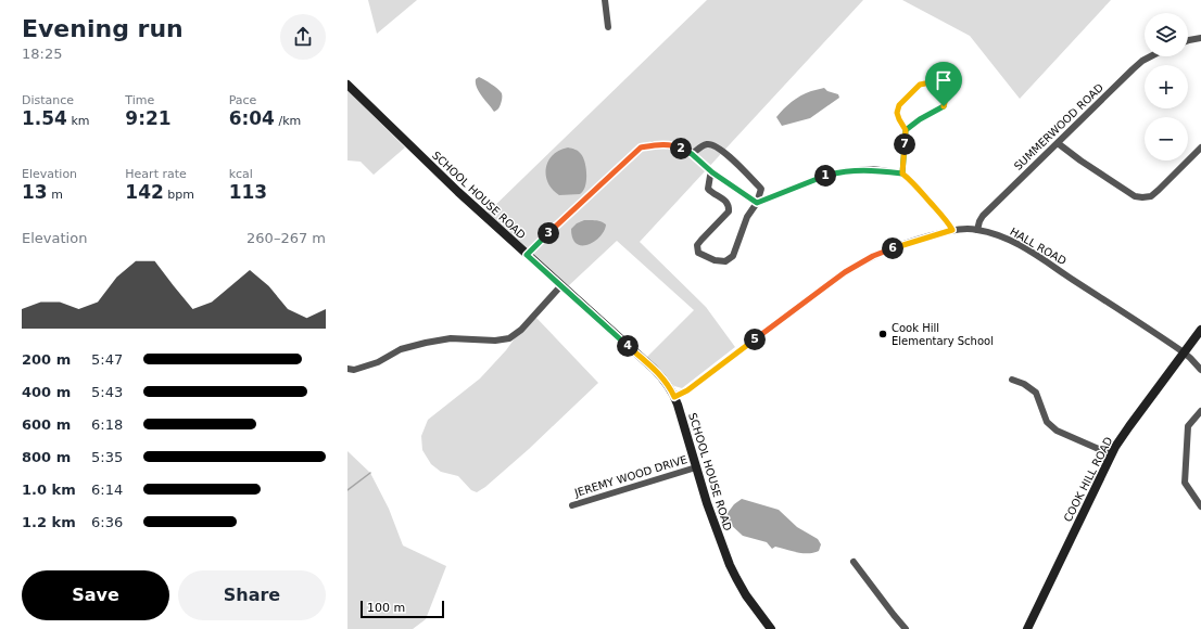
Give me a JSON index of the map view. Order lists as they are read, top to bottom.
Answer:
{
  "streets": {
    "street": [
      "SUMMERWOOD ROAD",
      "SCHOOL HOUSE ROAD",
      "HALL ROAD",
      "JEREMY WOOD DRIVE",
      "COOK HILL ROAD"
    ]
  },
  "crossings": [
    ["SUMMERWOOD ROAD", "HALL ROAD"],
    ["SCHOOL HOUSE ROAD", "HALL ROAD"],
    ["SCHOOL HOUSE ROAD", "JEREMY WOOD DRIVE"],
    ["HALL ROAD", "COOK HILL ROAD"]
  ],
  "places": ["Cook Hill Elementary School"],
  "scale_bar": "100 m",
  "page": {
    "heading": ["Evening run", "18:25"],
    "map_buttons": ["+", "−"],
    "stats": [
      ["Distance", "1.54 km"],
      ["Time", "9:21"],
      ["Pace", "6:04 /km"],
      ["Elevation", "13 m"],
      ["Heart rate", "142 bpm"],
      ["kcal", "113"]
    ],
    "pins": [
      "7",
      "2",
      "1",
      "3",
      "6",
      "5",
      "4"
    ],
    "chart": ["Elevation", "260–267 m"],
    "list": [
      {
        "name": "200 m",
        "note": "5:47"
      },
      {
        "name": "400 m",
        "note": "5:43"
      },
      {
        "name": "600 m",
        "note": "6:18"
      },
      {
        "name": "800 m",
        "note": "5:35"
      },
      {
        "name": "1.0 km",
        "note": "6:14"
      },
      {
        "name": "1.2 km",
        "note": "6:36"
      }
    ],
    "buttons": ["Save", "Share"],
    "scale": "100 m"
  }
}
